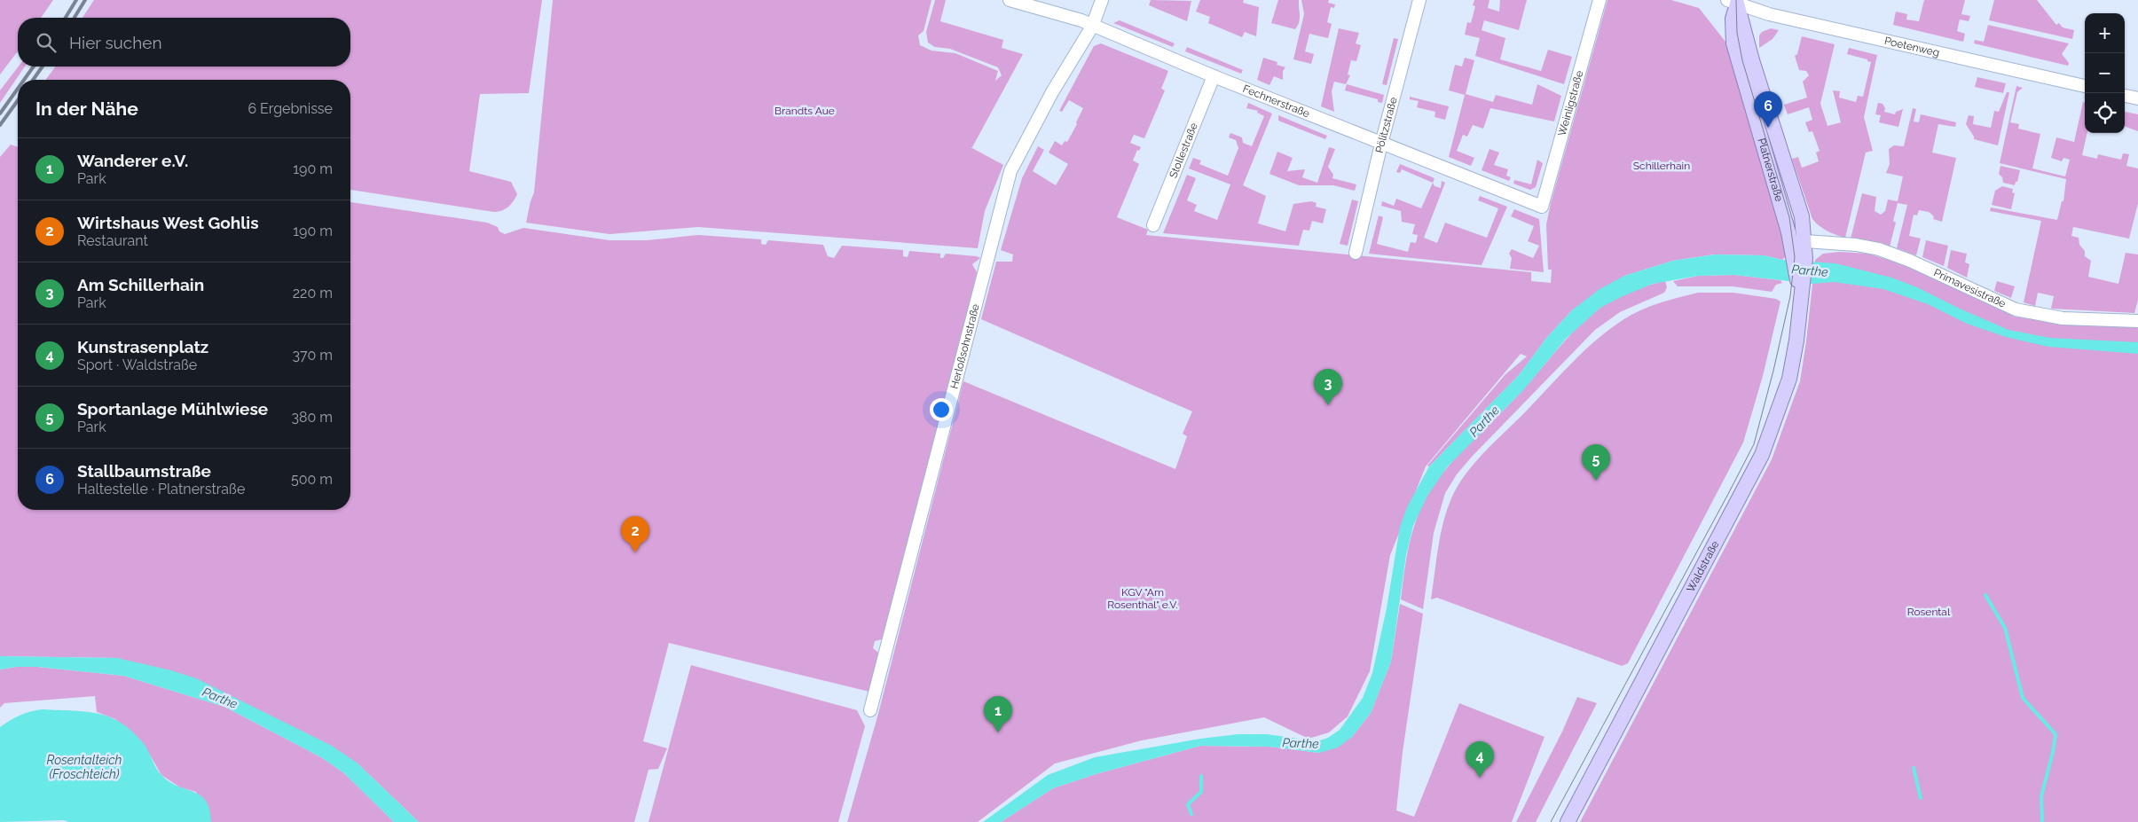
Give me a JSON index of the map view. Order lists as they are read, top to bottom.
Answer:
{
  "streets": {
    "main road": ["Platnerstraße", "Waldstraße"],
    "street": [
      "Poetenweg",
      "Fechnerstraße",
      "Weinligstraße",
      "Pölitzstraße",
      "Stollestraße",
      "Primavesistraße",
      "Herloßsohnstraße"
    ]
  },
  "crossings": [
    ["Poetenweg", "Platnerstraße"],
    ["Fechnerstraße", "Weinligstraße"],
    ["Fechnerstraße", "Pölitzstraße"],
    ["Fechnerstraße", "Stollestraße"],
    ["Fechnerstraße", "Herloßsohnstraße"],
    ["Platnerstraße", "Primavesistraße"],
    ["Platnerstraße", "Waldstraße"],
    ["Primavesistraße", "Waldstraße"]
  ],
  "water": ["Parthe", "Rosentalteich (Froschteich)"],
  "parks": [
    "Brandts Aue",
    "Schillerhain",
    "KGV \"Am Rosenthal\" e.V.",
    "Rosental"
  ],
  "page": {
    "map_buttons": ["+", "−"],
    "search": "Hier suchen",
    "heading": ["In der Nähe", "6 Ergebnisse"],
    "pins": [
      "6",
      "3",
      "5",
      "2",
      "1",
      "4"
    ],
    "list": [
      {
        "mark": "1",
        "name": "Wanderer e.V.",
        "note": "Park",
        "value": "190 m"
      },
      {
        "mark": "2",
        "name": "Wirtshaus West Gohlis",
        "note": "Restaurant",
        "value": "190 m"
      },
      {
        "mark": "3",
        "name": "Am Schillerhain",
        "note": "Park",
        "value": "220 m"
      },
      {
        "mark": "4",
        "name": "Kunstrasenplatz",
        "note": "Sport · Waldstraße",
        "value": "370 m"
      },
      {
        "mark": "5",
        "name": "Sportanlage Mühlwiese",
        "note": "Park",
        "value": "380 m"
      },
      {
        "mark": "6",
        "name": "Stallbaumstraße",
        "note": "Haltestelle · Platnerstraße",
        "value": "500 m"
      }
    ]
  }
}
